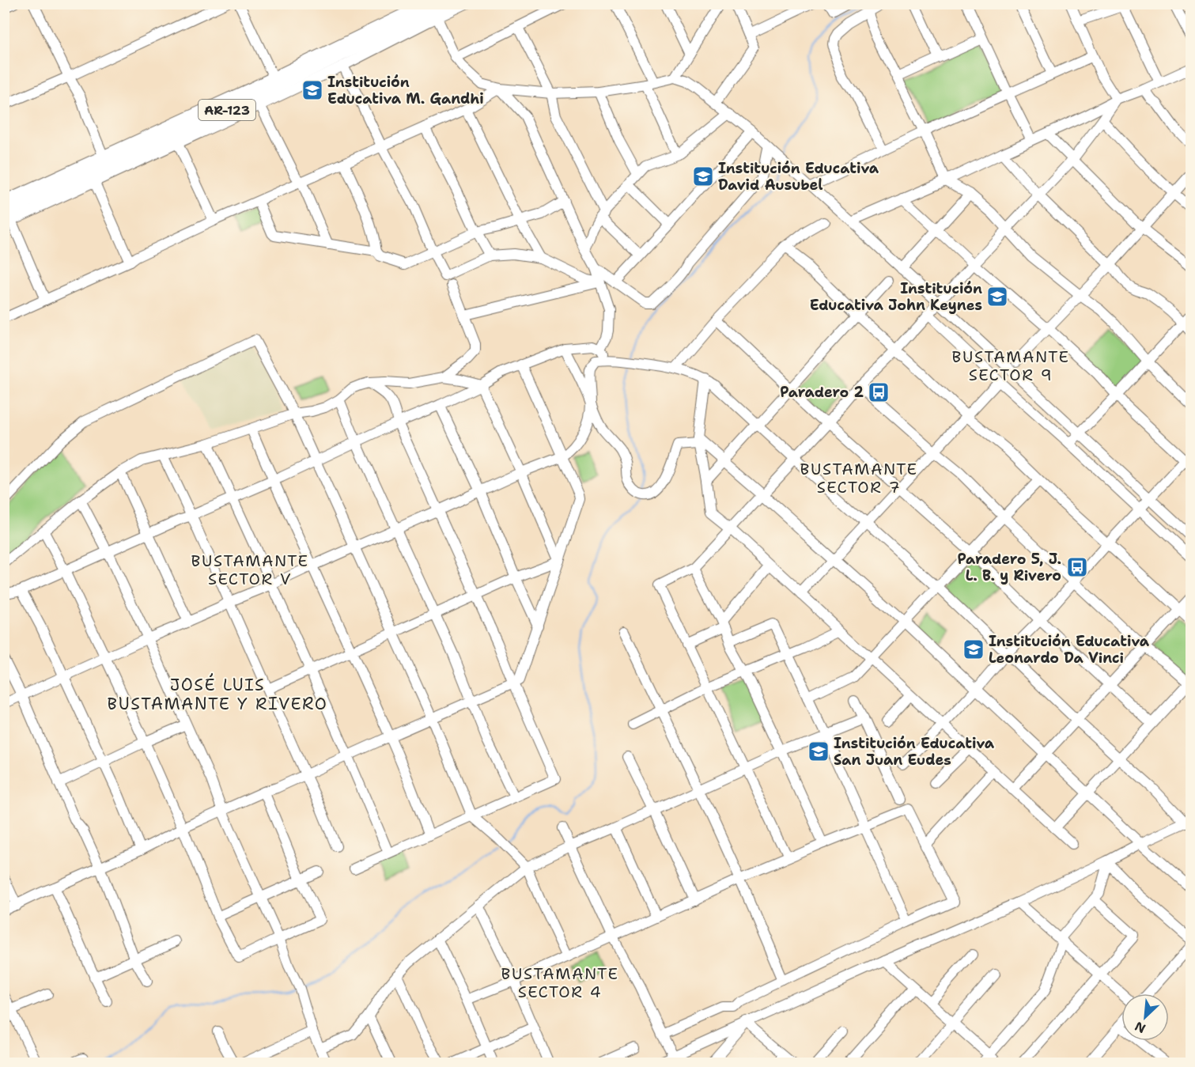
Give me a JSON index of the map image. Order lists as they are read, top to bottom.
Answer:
{
  "streets": {
    "main road": ["AR-123"]
  },
  "districts": [
    "BUSTAMANTE SECTOR 9",
    "BUSTAMANTE SECTOR 7",
    "BUSTAMANTE SECTOR V",
    "JOSÉ LUIS BUSTAMANTE Y RIVERO",
    "BUSTAMANTE SECTOR 4"
  ],
  "places": {
    "school or university": [
      "Institución Educativa M. Gandhi",
      "Institución Educativa David Ausubel",
      "Institución Educativa John Keynes",
      "Institución Educativa Leonardo Da Vinci",
      "Institución Educativa San Juan Eudes"
    ],
    "bus stop": ["Paradero 2", "Paradero 5, J. L. B. y Rivero"]
  },
  "north": "bottom left"
}
